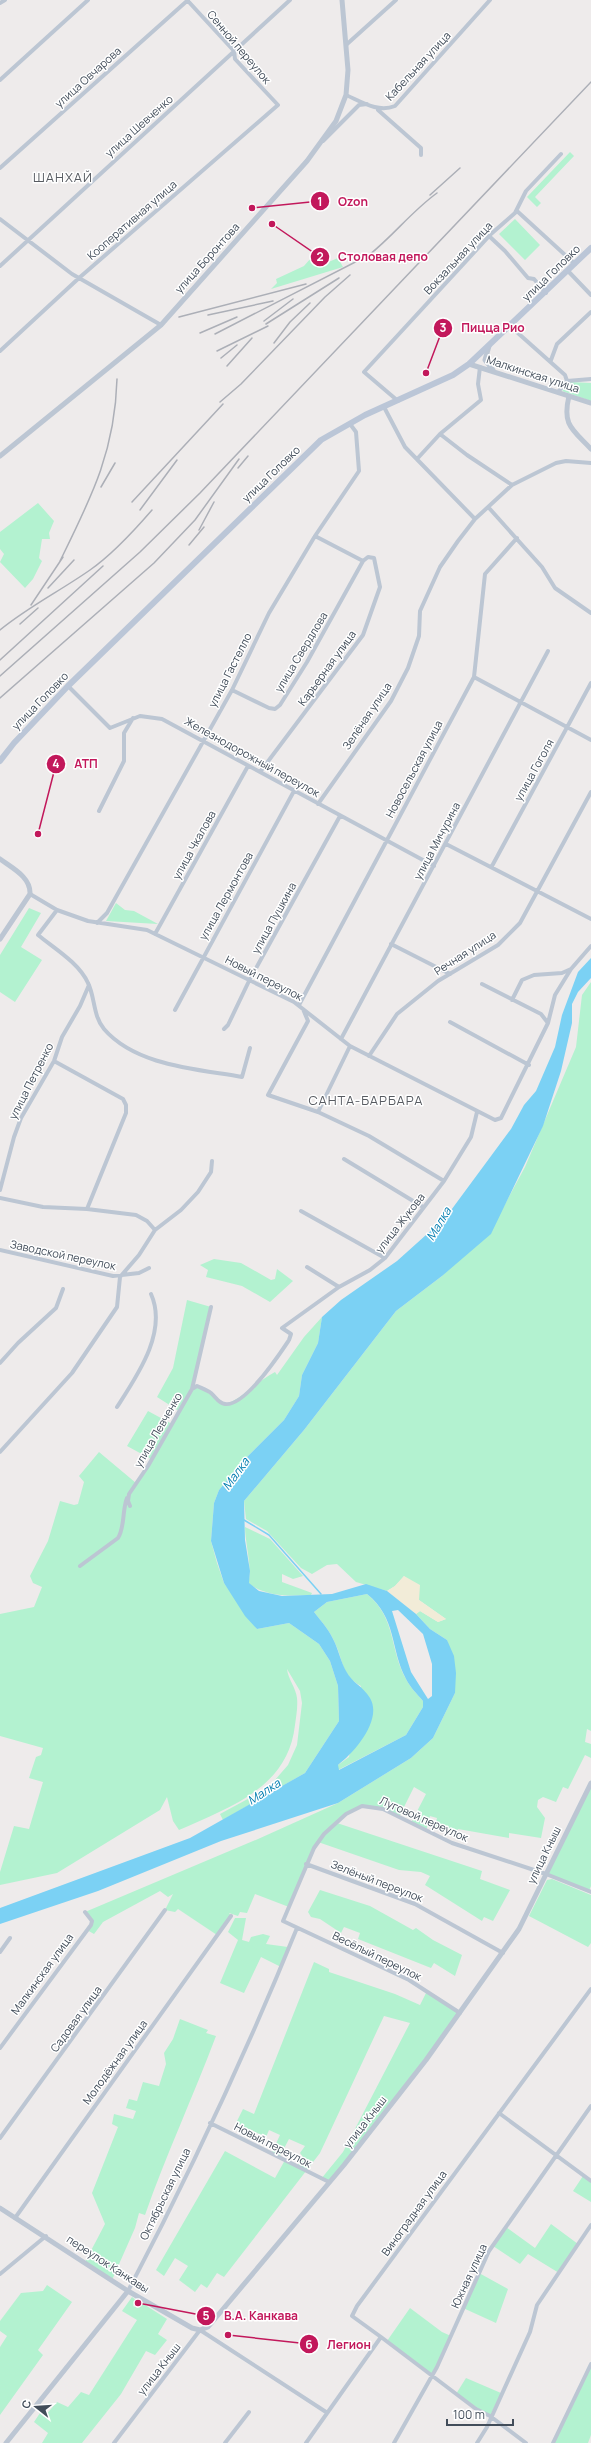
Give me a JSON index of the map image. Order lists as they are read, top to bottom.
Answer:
{
  "streets": {
    "main road": ["улица Головко"],
    "street": [
      "Сенной переулок",
      "Кабельная улица",
      "улица Овчарова",
      "улица Шевченко",
      "Кооперативная улица",
      "улица Боронтова",
      "Вокзальная улица",
      "Малкинская улица",
      "улица Свердлова",
      "Карьерная улица",
      "улица Гастелло",
      "Зелёная улица",
      "Железнодорожный переулок",
      "Новосельская улица",
      "улица Гоголя",
      "улица Мичурина",
      "улица Чкалова",
      "улица Лермонтова",
      "улица Пушкина",
      "Речная улица",
      "Новый переулок",
      "улица Петренко",
      "улица Жукова",
      "Заводской переулок",
      "улица Левченко",
      "Луговой переулок",
      "улица Кныш",
      "Зелёный переулок",
      "Весёлый переулок",
      "Садовая улица",
      "Молодёжная улица",
      "Октябрьская улица",
      "Виноградная улица",
      "переулок Канкавы",
      "Южная улица"
    ]
  },
  "crossings": [
    ["Сенной переулок", "улица Овчарова"],
    ["Сенной переулок", "улица Шевченко"],
    ["Сенной переулок", "Кооперативная улица"],
    ["Кабельная улица", "улица Боронтова"],
    ["Вокзальная улица", "улица Головко"],
    ["улица Головко", "Малкинская улица"],
    ["улица Головко", "улица Гастелло"],
    ["улица Головко", "Железнодорожный переулок"],
    ["улица Свердлова", "Карьерная улица"],
    ["улица Свердлова", "улица Гастелло"],
    ["Карьерная улица", "улица Гастелло"],
    ["Карьерная улица", "Железнодорожный переулок"],
    ["улица Гастелло", "Железнодорожный переулок"],
    ["улица Гастелло", "Новый переулок"],
    ["Зелёная улица", "Железнодорожный переулок"],
    ["Железнодорожный переулок", "Новосельская улица"],
    ["Железнодорожный переулок", "улица Мичурина"],
    ["Железнодорожный переулок", "улица Чкалова"],
    ["Железнодорожный переулок", "улица Лермонтова"],
    ["Железнодорожный переулок", "улица Пушкина"],
    ["Новосельская улица", "Новый переулок"],
    ["улица Мичурина", "Новый переулок"],
    ["улица Чкалова", "Новый переулок"],
    ["улица Лермонтова", "Новый переулок"],
    ["улица Пушкина", "Новый переулок"],
    ["Речная улица", "Новый переулок"],
    ["Новый переулок", "улица Жукова"],
    ["Новый переулок", "улица Кныш"],
    ["Новый переулок", "Октябрьская улица"],
    ["улица Жукова", "улица Левченко"],
    ["Луговой переулок", "улица Кныш"],
    ["Луговой переулок", "Зелёный переулок"],
    ["Луговой переулок", "Весёлый переулок"],
    ["улица Кныш", "Зелёный переулок"],
    ["улица Кныш", "Весёлый переулок"],
    ["улица Кныш", "переулок Канкавы"],
    ["Зелёный переулок", "Весёлый переулок"],
    ["Весёлый переулок", "Октябрьская улица"],
    ["Молодёжная улица", "переулок Канкавы"],
    ["Октябрьская улица", "переулок Канкавы"]
  ],
  "districts": ["ШАНХАЙ", "САНТА-БАРБАРА"],
  "water": ["Малка"],
  "places": [
    "Ozon",
    "Столовая депо",
    "Пицца Рио",
    "АТП",
    "В.А. Канкава",
    "Легион"
  ],
  "scale_bar": "100 m",
  "north": "left"
}
